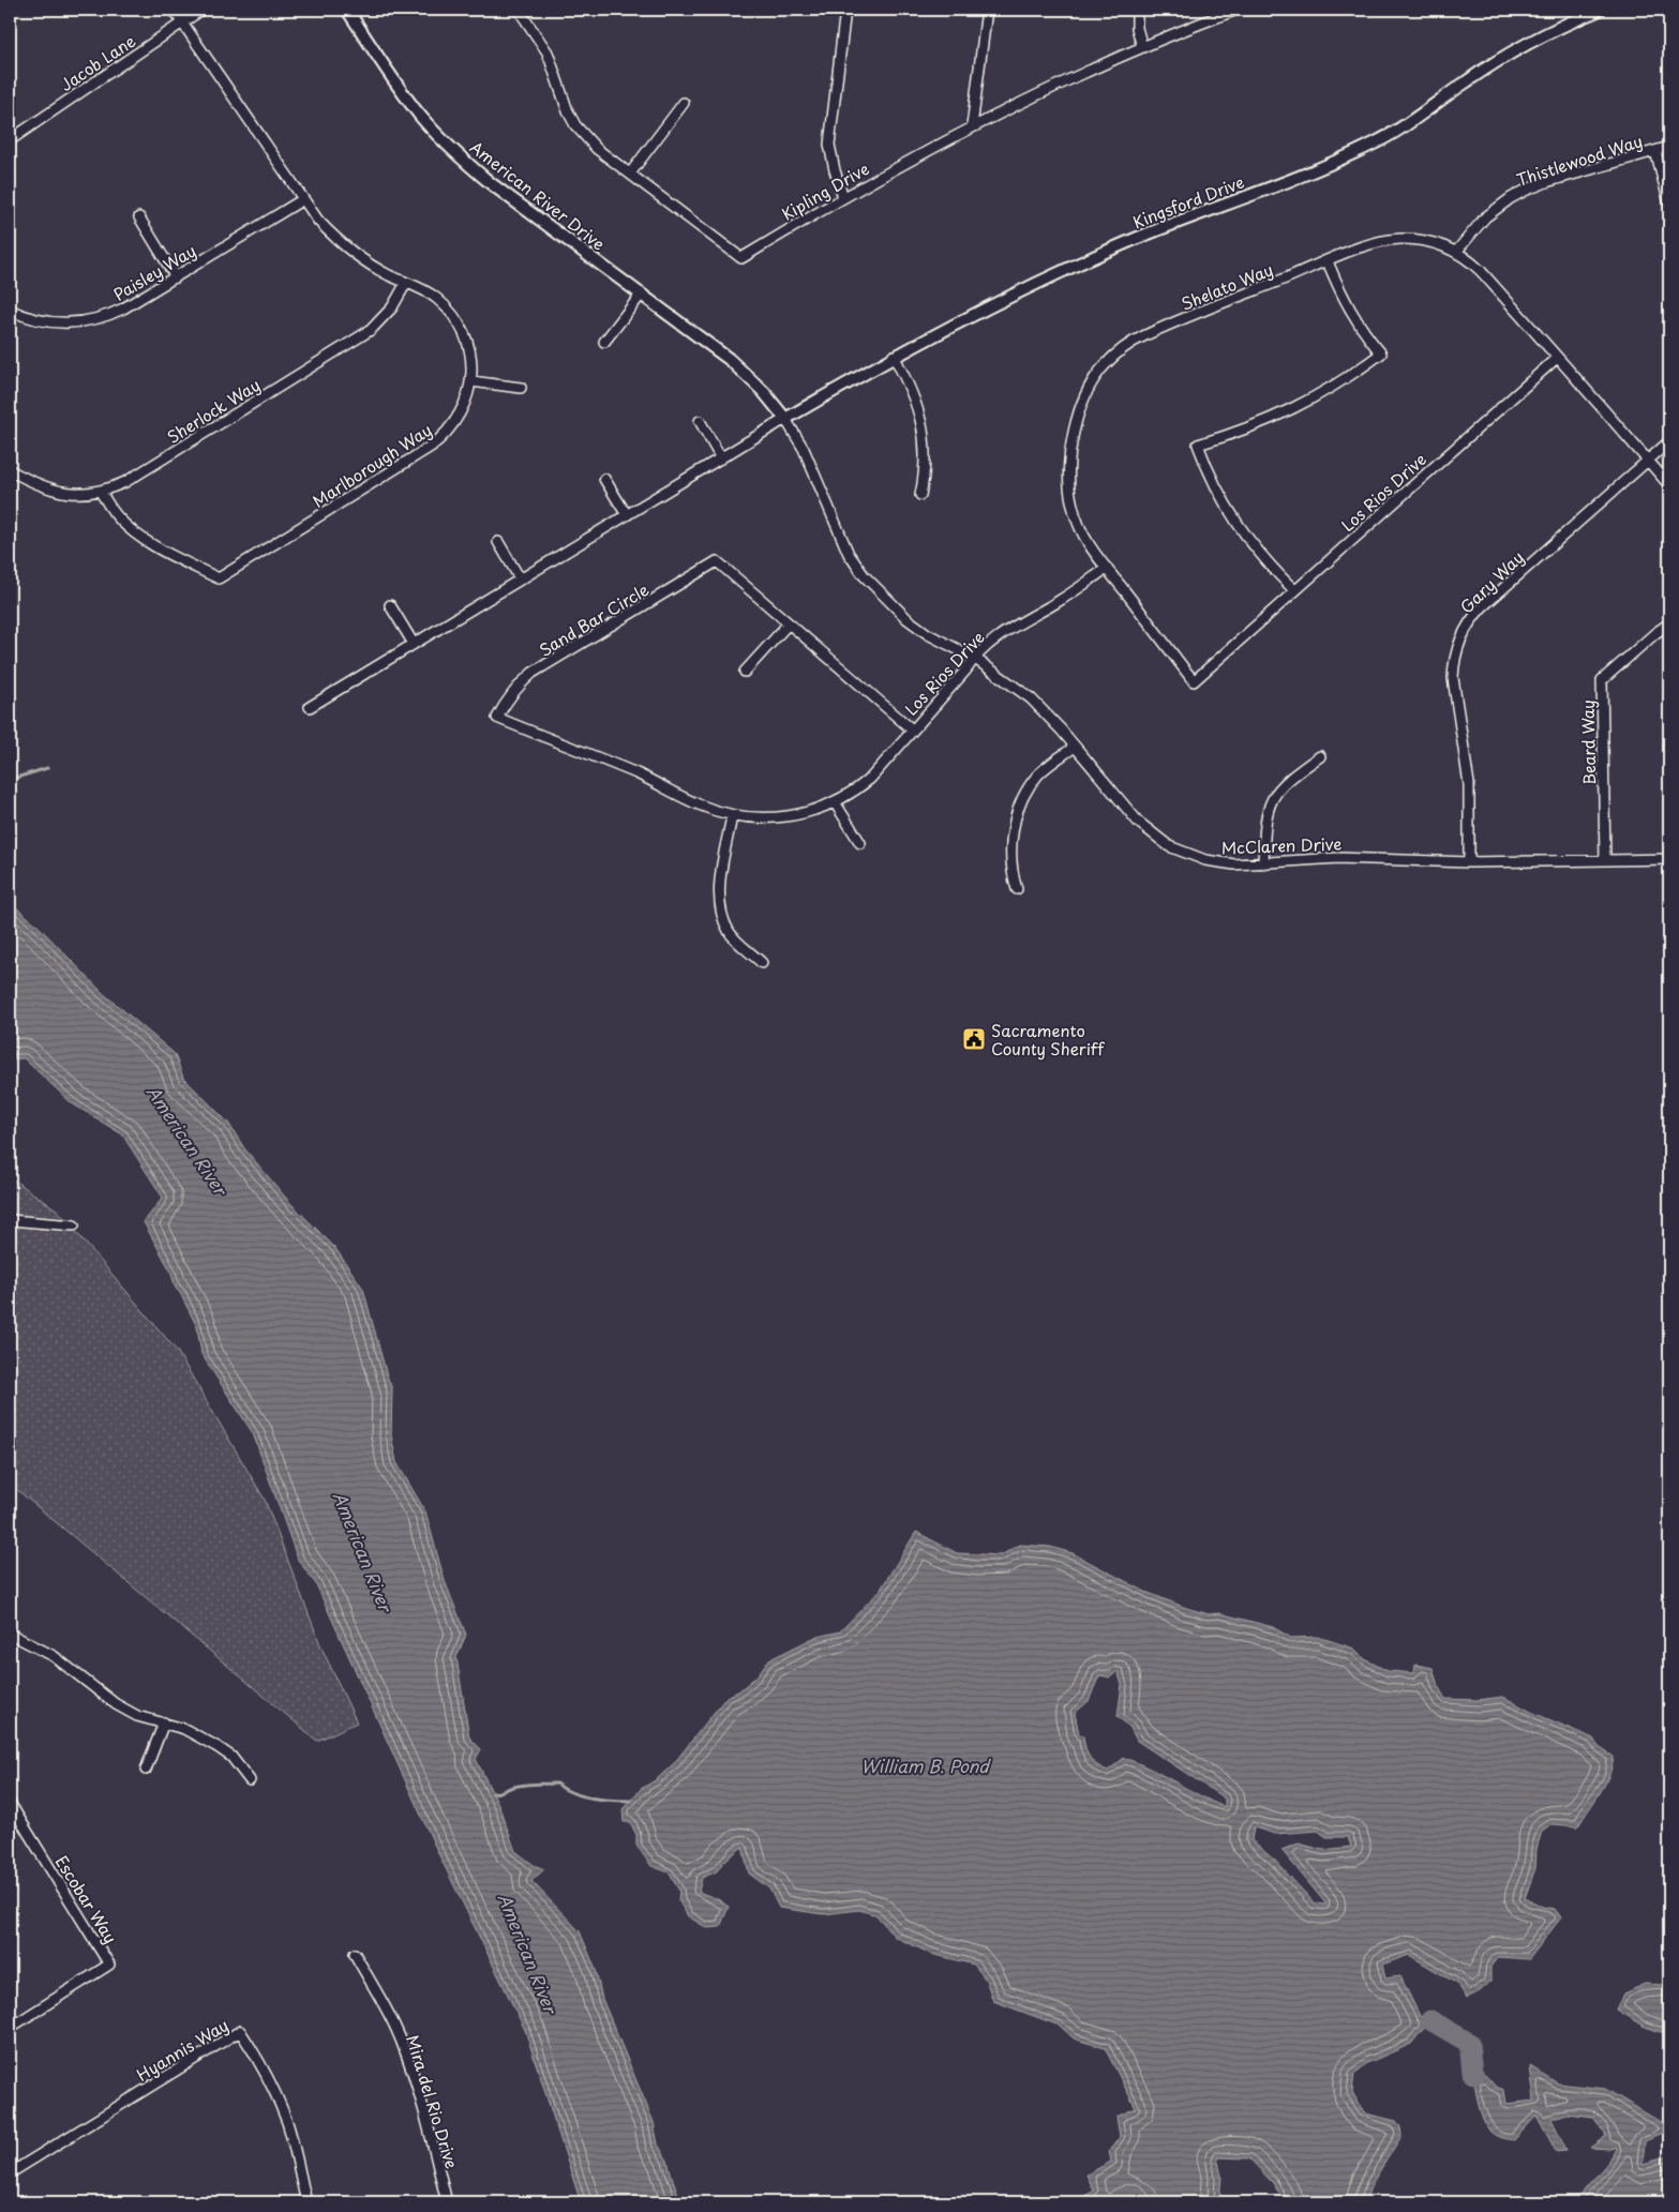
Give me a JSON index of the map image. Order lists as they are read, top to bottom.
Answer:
{
  "streets": {
    "street": [
      "Jacob Lane",
      "Thistlewood Way",
      "Kipling Drive",
      "American River Drive",
      "Kingsford Drive",
      "Paisley Way",
      "Shelato Way",
      "Sherlock Way",
      "Marlborough Way",
      "Los Rios Drive",
      "Gary Way",
      "Sand Bar Circle",
      "Beard Way",
      "McClaren Drive",
      "Escobar Way",
      "Hyannis Way",
      "Mira del Rio Drive"
    ]
  },
  "crossings": [
    ["Jacob Lane", "Marlborough Way"],
    ["Thistlewood Way", "Shelato Way"],
    ["American River Drive", "Kingsford Drive"],
    ["American River Drive", "Los Rios Drive"],
    ["American River Drive", "McClaren Drive"],
    ["Paisley Way", "Marlborough Way"],
    ["Shelato Way", "Los Rios Drive"],
    ["Shelato Way", "Gary Way"],
    ["Sherlock Way", "Marlborough Way"],
    ["Los Rios Drive", "Sand Bar Circle"],
    ["Los Rios Drive", "McClaren Drive"],
    ["Gary Way", "McClaren Drive"],
    ["Beard Way", "McClaren Drive"]
  ],
  "water": ["American River", "William B. Pond"],
  "places": {
    "public building": ["Sacramento County Sheriff"]
  }
}
